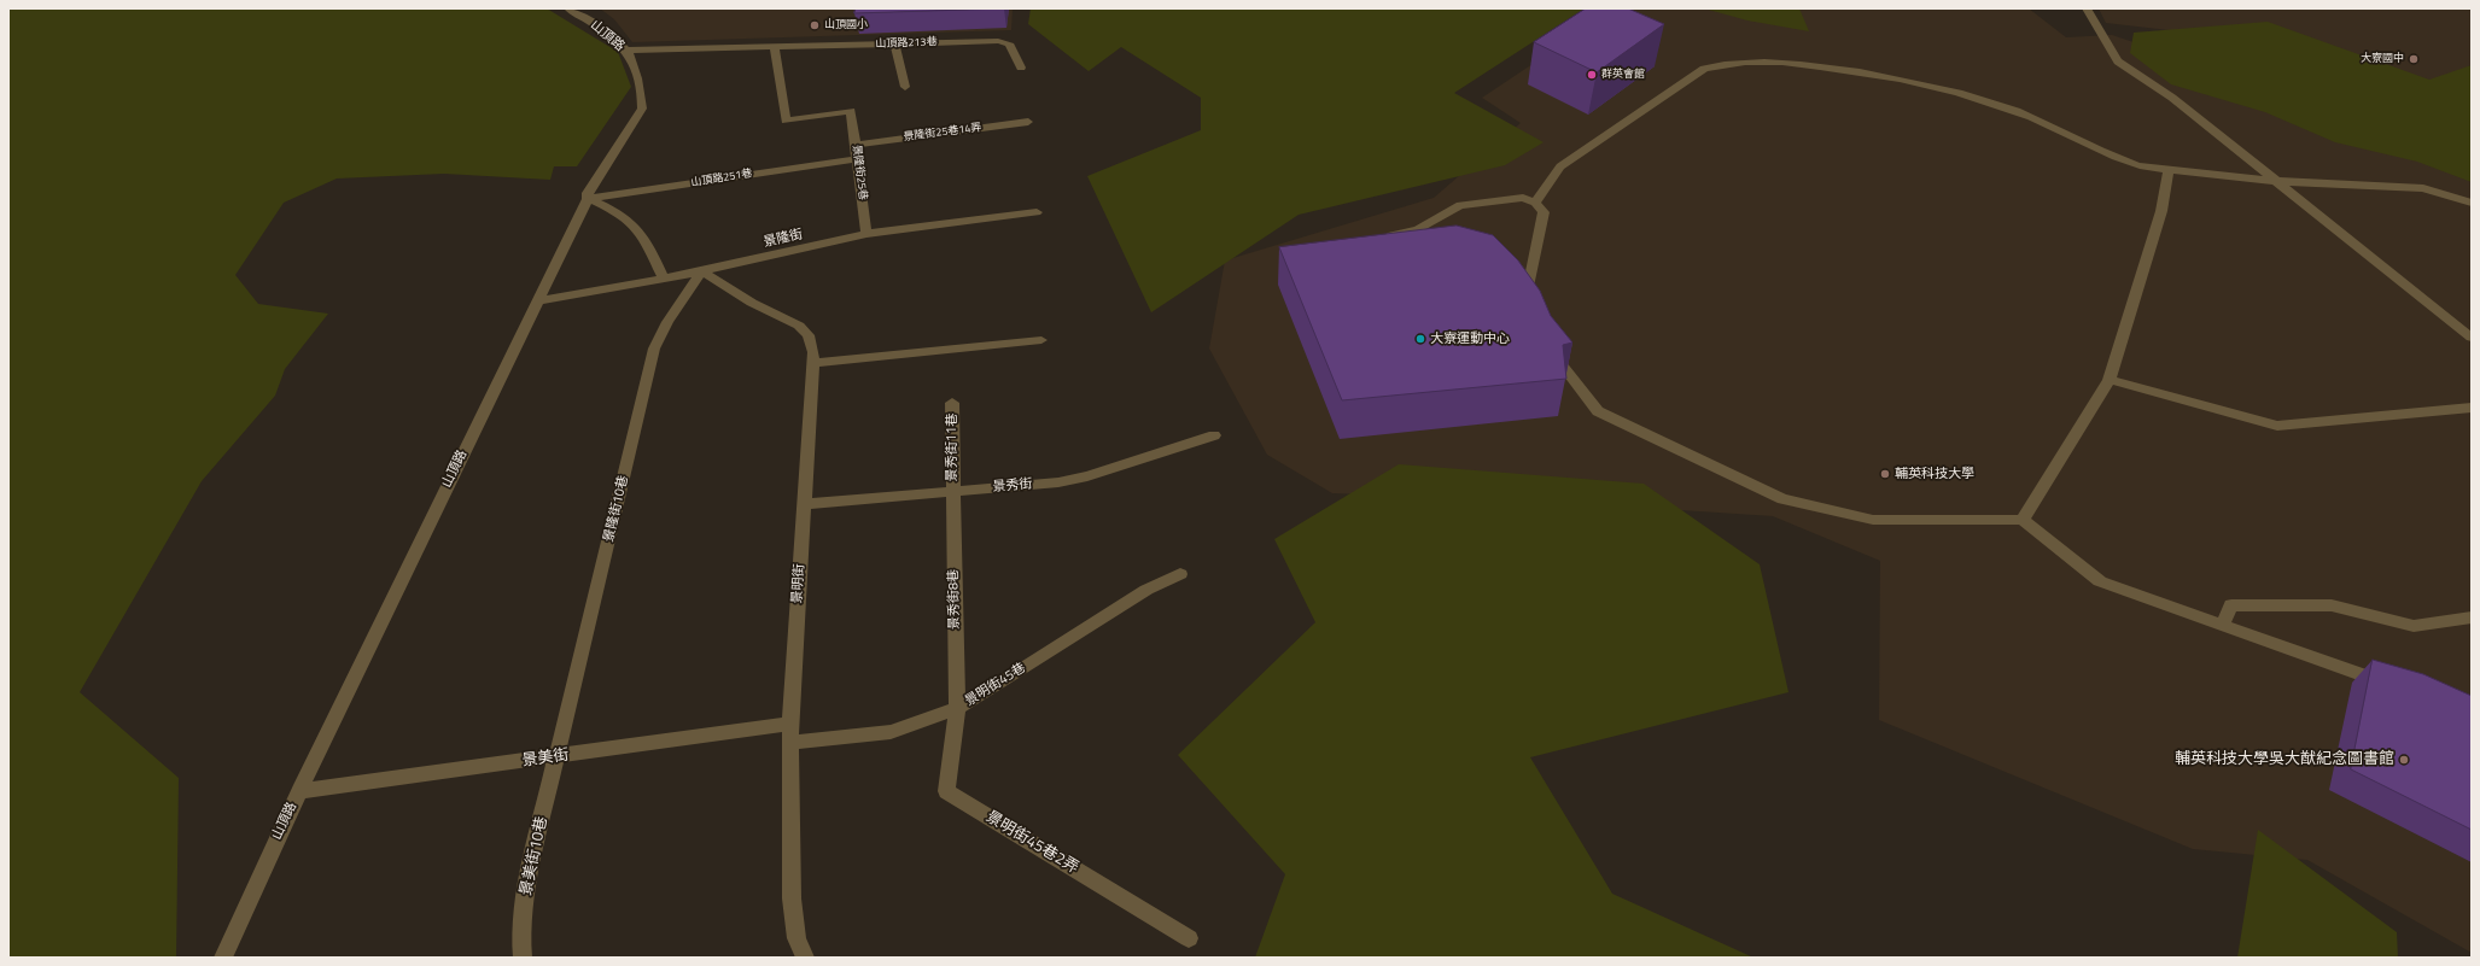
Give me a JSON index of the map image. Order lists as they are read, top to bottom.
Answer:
{
  "streets": {
    "street": [
      "山頂路",
      "山頂路213巷",
      "景隆街25巷14弄",
      "景隆街25巷",
      "山頂路251巷",
      "景隆街",
      "景秀街11巷",
      "景秀街",
      "景隆街10巷",
      "景明街",
      "景秀街8巷",
      "景明街45巷",
      "景美街",
      "景明街45巷2弄",
      "景美街10巷"
    ]
  },
  "crossings": [
    ["山頂路", "山頂路213巷"],
    ["山頂路", "山頂路251巷"],
    ["山頂路", "景隆街"],
    ["山頂路", "景美街"],
    ["山頂路213巷", "景隆街25巷"],
    ["景隆街25巷14弄", "景隆街25巷"],
    ["景隆街25巷", "山頂路251巷"],
    ["景隆街25巷", "景隆街"],
    ["景隆街", "景隆街10巷"],
    ["景隆街", "景明街"],
    ["景秀街11巷", "景秀街"],
    ["景秀街11巷", "景秀街8巷"],
    ["景秀街", "景明街"],
    ["景秀街", "景秀街8巷"],
    ["景隆街10巷", "景明街"],
    ["景隆街10巷", "景美街"],
    ["景隆街10巷", "景美街10巷"],
    ["景明街", "景明街45巷"],
    ["景明街", "景美街"],
    ["景秀街8巷", "景明街45巷"],
    ["景秀街8巷", "景明街45巷2弄"],
    ["景明街45巷", "景明街45巷2弄"],
    ["景美街", "景美街10巷"]
  ],
  "places": [
    "山頂國小",
    "大寮國中",
    "群英會館",
    "大寮運動中心",
    "輔英科技大學",
    "輔英科技大學吳大猷紀念圖書館"
  ]
}
